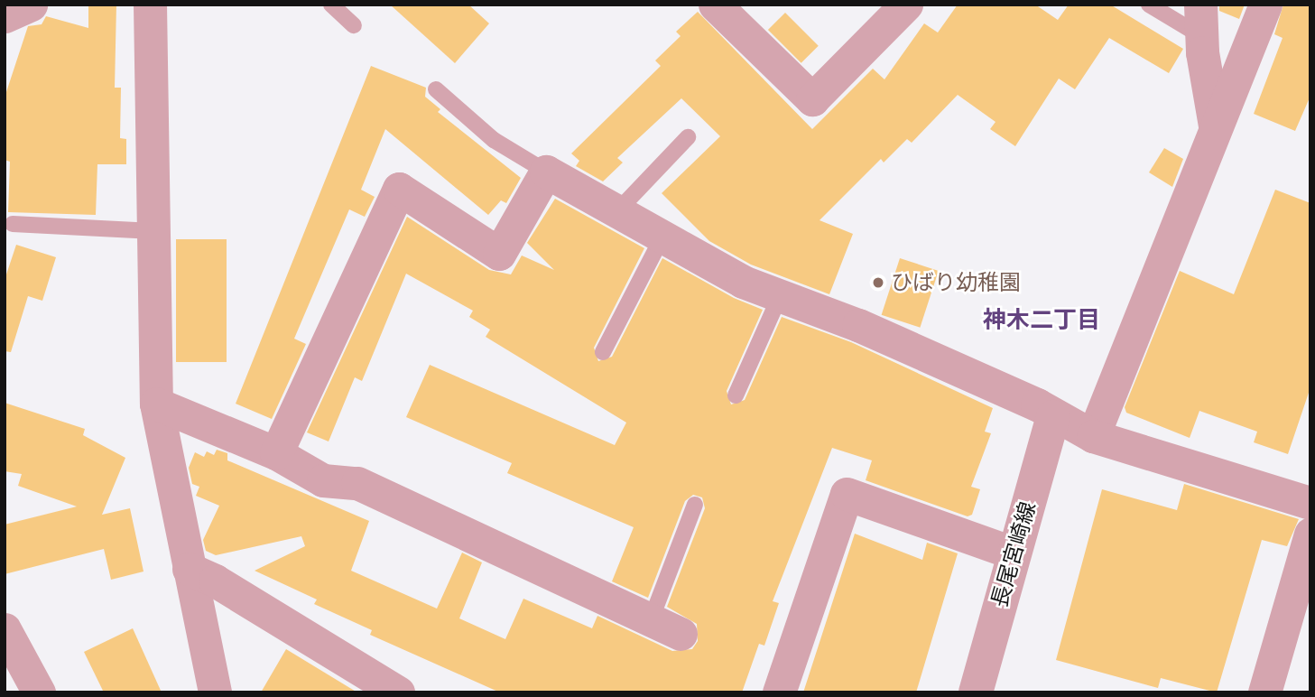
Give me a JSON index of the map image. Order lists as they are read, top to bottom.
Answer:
{
  "streets": {
    "street": ["長尾宮崎線"]
  },
  "districts": ["神木二丁目"],
  "places": ["ひばり幼稚園"]
}
